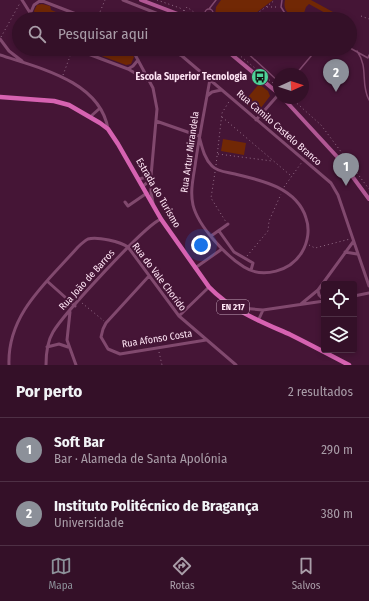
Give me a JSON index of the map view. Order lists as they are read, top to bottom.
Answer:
{
  "streets": {
    "main road": ["Estrada do Turismo", "EN 217"],
    "street": [
      "Rua Camilo Castelo Branco",
      "Rua Artur Mirandela",
      "Rua do Vale Chorido",
      "Rua João de Barros",
      "Rua Afonso Costa"
    ]
  },
  "crossings": [
    ["Rua Camilo Castelo Branco", "Rua Artur Mirandela"],
    ["Estrada do Turismo", "Rua João de Barros"],
    ["Rua do Vale Chorido", "Rua João de Barros"],
    ["Rua do Vale Chorido", "Rua Afonso Costa"]
  ],
  "places": {
    "bus stop": ["Escola Superior Tecnologia"]
  },
  "north": "right",
  "page": {
    "search": "Pesquisar aqui",
    "pins": ["2", "1"],
    "heading": ["Por perto", "2 resultados"],
    "list": [
      {
        "mark": "1",
        "name": "Soft Bar",
        "note": "Bar · Alameda de Santa Apolónia",
        "value": "290 m"
      },
      {
        "mark": "2",
        "name": "Instituto Politécnico de Bragança",
        "note": "Universidade",
        "value": "380 m"
      }
    ],
    "nav": ["Mapa", "Rotas", "Salvos"]
  }
}
